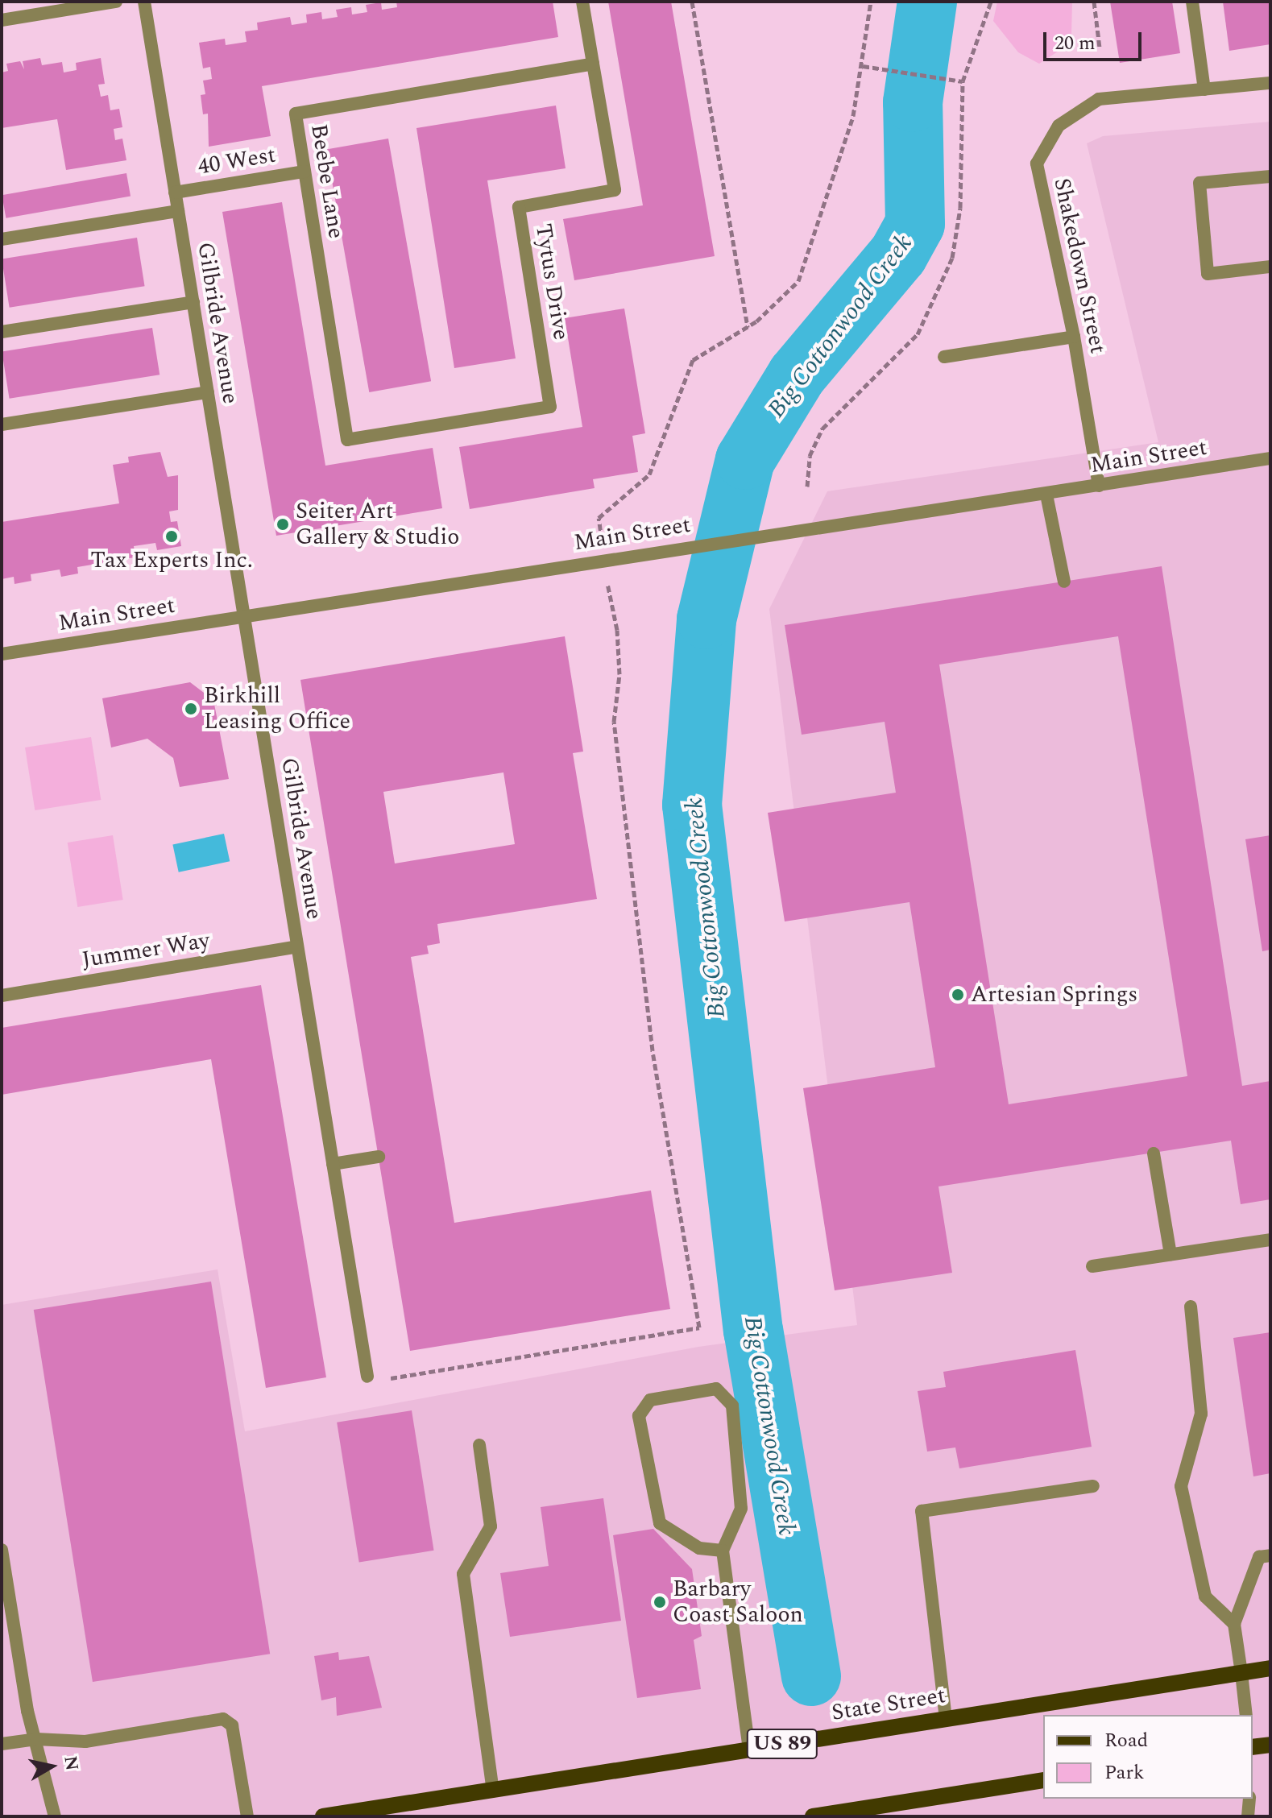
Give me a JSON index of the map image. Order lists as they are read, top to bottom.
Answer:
{
  "streets": {
    "main road": ["State Street", "US 89"],
    "street": [
      "40 West",
      "Beebe Lane",
      "Shakedown Street",
      "Tytus Drive",
      "Gilbride Avenue",
      "Main Street",
      "Jummer Way"
    ]
  },
  "crossings": [
    ["40 West", "Beebe Lane"],
    ["40 West", "Gilbride Avenue"],
    ["Beebe Lane", "Tytus Drive"],
    ["Shakedown Street", "Main Street"],
    ["Gilbride Avenue", "Main Street"],
    ["Gilbride Avenue", "Jummer Way"]
  ],
  "water": ["Big Cottonwood Creek"],
  "places": [
    "Seiter Art Gallery & Studio",
    "Tax Experts Inc.",
    "Birkhill Leasing Office",
    "Artesian Springs",
    "Barbary Coast Saloon"
  ],
  "legend": ["Road", "Park"],
  "scale_bar": "20 m",
  "north": "right"
}
